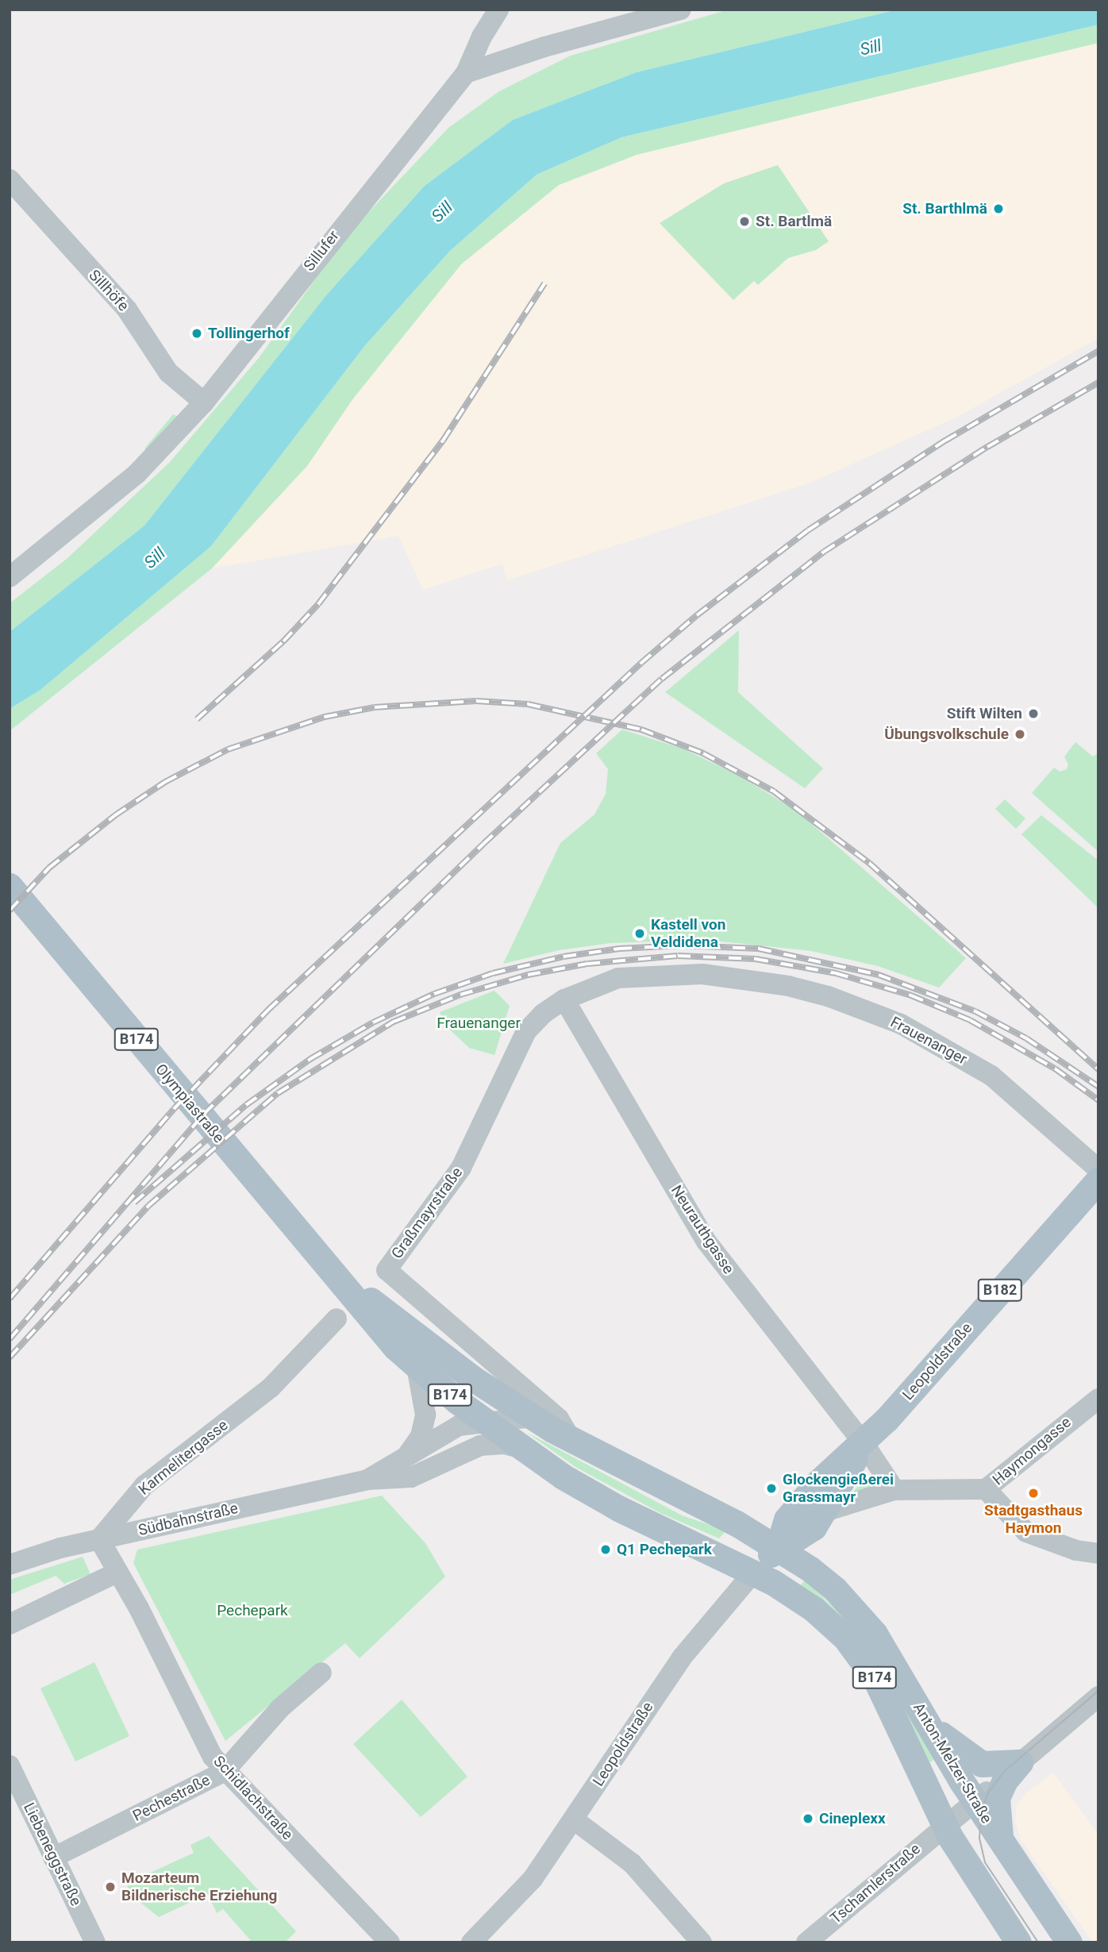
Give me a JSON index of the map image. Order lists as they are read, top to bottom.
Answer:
{
  "streets": {
    "main road": [
      "B174",
      "Olympiastraße",
      "B182",
      "Leopoldstraße",
      "Anton-Melzer-Straße"
    ],
    "street": [
      "Sillufer",
      "Sillhöfe",
      "Frauenanger",
      "Graßmayrstraße",
      "Neurauthgasse",
      "Haymongasse",
      "Karmelitergasse",
      "Südbahnstraße",
      "Pechestraße",
      "Schidlachstraße",
      "Liebeneggstraße",
      "Tschamlerstraße"
    ]
  },
  "crossings": [
    ["Sillufer", "Sillhöfe"],
    ["B174", "Olympiastraße"],
    ["B174", "Graßmayrstraße"],
    ["B174", "Leopoldstraße"],
    ["B174", "Anton-Melzer-Straße"],
    ["Frauenanger", "Graßmayrstraße"],
    ["Frauenanger", "Neurauthgasse"],
    ["Graßmayrstraße", "Neurauthgasse"],
    ["Neurauthgasse", "Leopoldstraße"],
    ["Leopoldstraße", "Haymongasse"],
    ["Leopoldstraße", "Anton-Melzer-Straße"],
    ["Karmelitergasse", "Südbahnstraße"],
    ["Anton-Melzer-Straße", "Tschamlerstraße"],
    ["Pechestraße", "Schidlachstraße"],
    ["Pechestraße", "Liebeneggstraße"]
  ],
  "water": ["Sill"],
  "parks": ["Frauenanger", "Pechepark"],
  "places": [
    "St. Barthlmä",
    "St. Bartlmä",
    "Tollingerhof",
    "Stift Wilten",
    "Übungsvolkschule",
    "Kastell von Veldidena",
    "Glockengießerei Grassmayr",
    "Stadtgasthaus Haymon",
    "Q1 Pechepark",
    "Cineplexx",
    "Mozarteum Bildnerische Erziehung"
  ]
}
